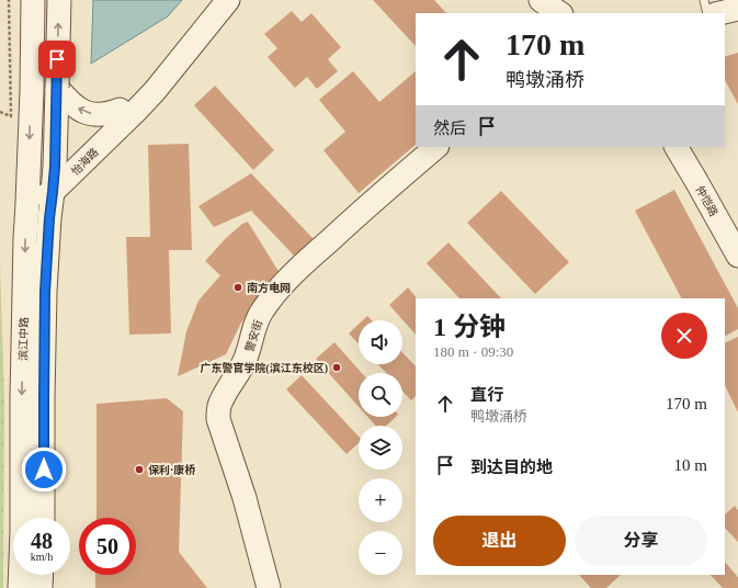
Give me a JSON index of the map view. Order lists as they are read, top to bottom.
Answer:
{
  "streets": {
    "street": [
      "怡海路",
      "仲恺路",
      "警安街",
      "滨江中路"
    ]
  },
  "crossings": [
    ["怡海路", "滨江中路"]
  ],
  "places": ["南方电网", "广东警官学院(滨江东校区)", "保利·康桥"],
  "page": {
    "turn": ["170 m", "鸭墩涌桥"],
    "then": "然后",
    "heading": ["1 分钟", "180 m · 09:30"],
    "map_buttons": ["+", "−"],
    "list": [
      {
        "name": "直行",
        "note": "鸭墩涌桥",
        "value": "170 m"
      },
      {
        "name": "到达目的地",
        "value": "10 m"
      }
    ],
    "buttons": ["退出", "分享"],
    "speed": "48 km/h",
    "limit": "50"
  }
}
